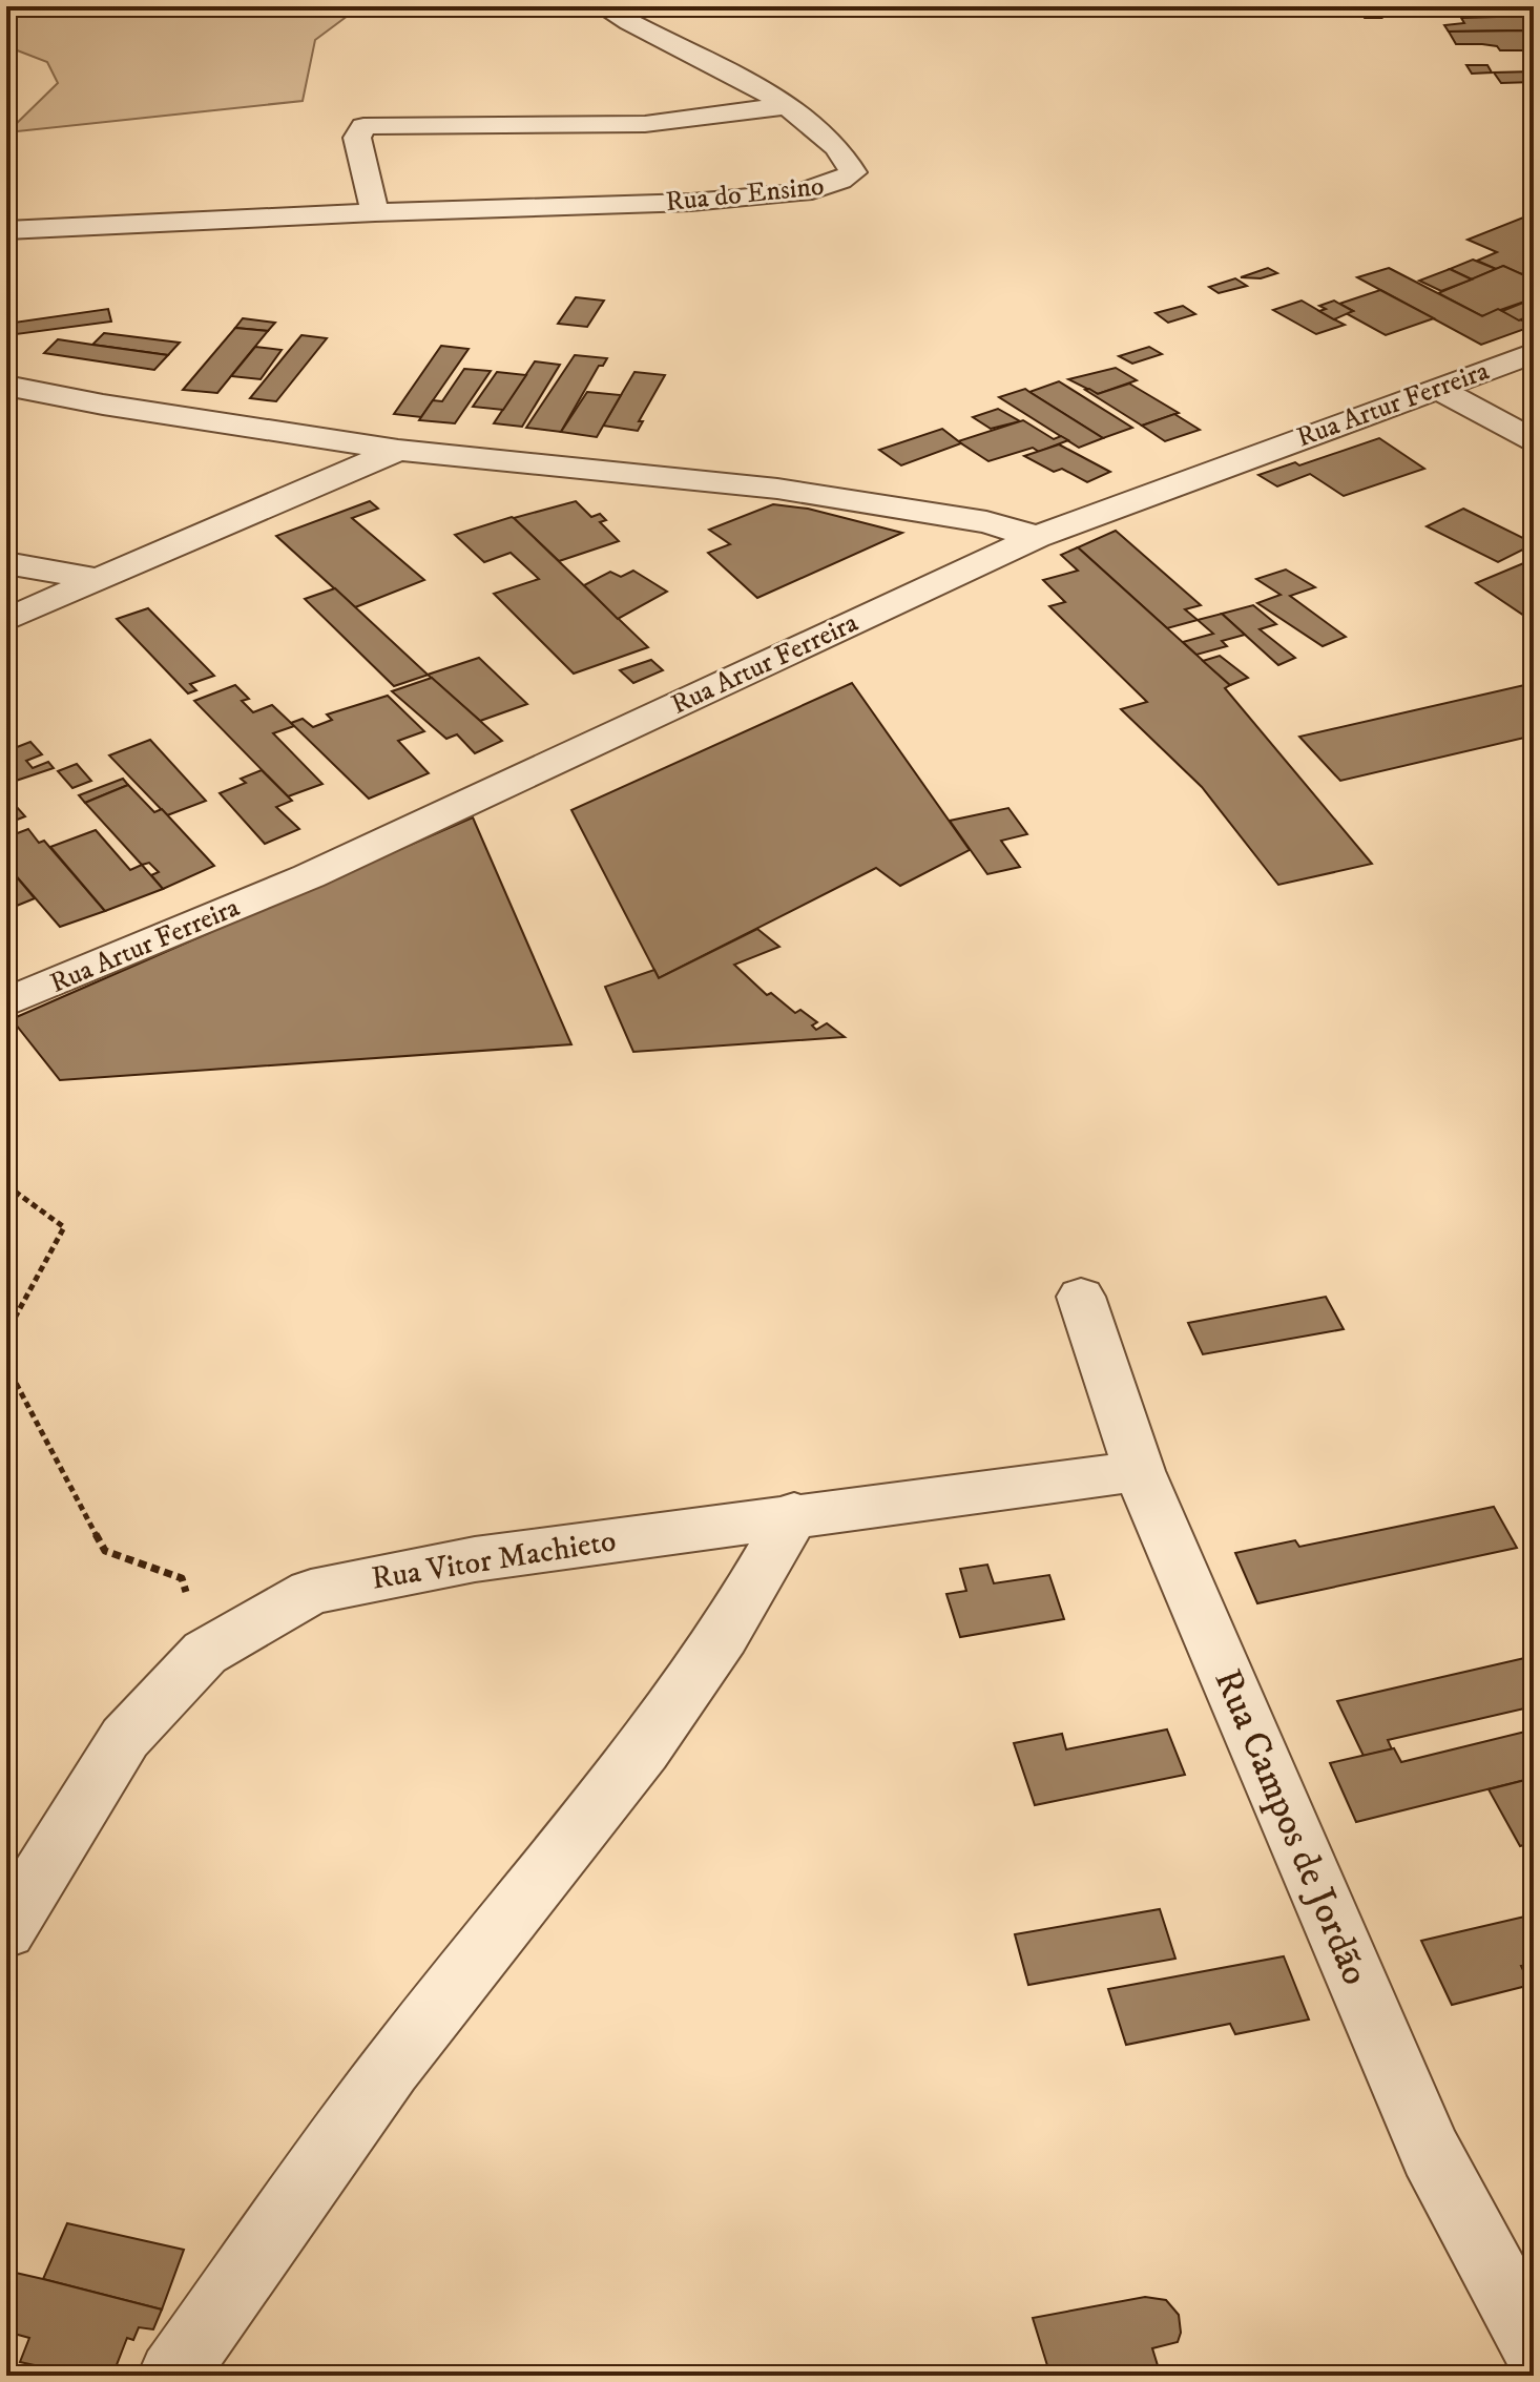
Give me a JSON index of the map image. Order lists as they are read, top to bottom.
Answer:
{
  "streets": {
    "street": [
      "Rua do Ensino",
      "Rua Artur Ferreira",
      "Rua Vitor Machieto",
      "Rua Campos de Jordão"
    ]
  },
  "crossings": [
    ["Rua Vitor Machieto", "Rua Campos de Jordão"]
  ]
}
